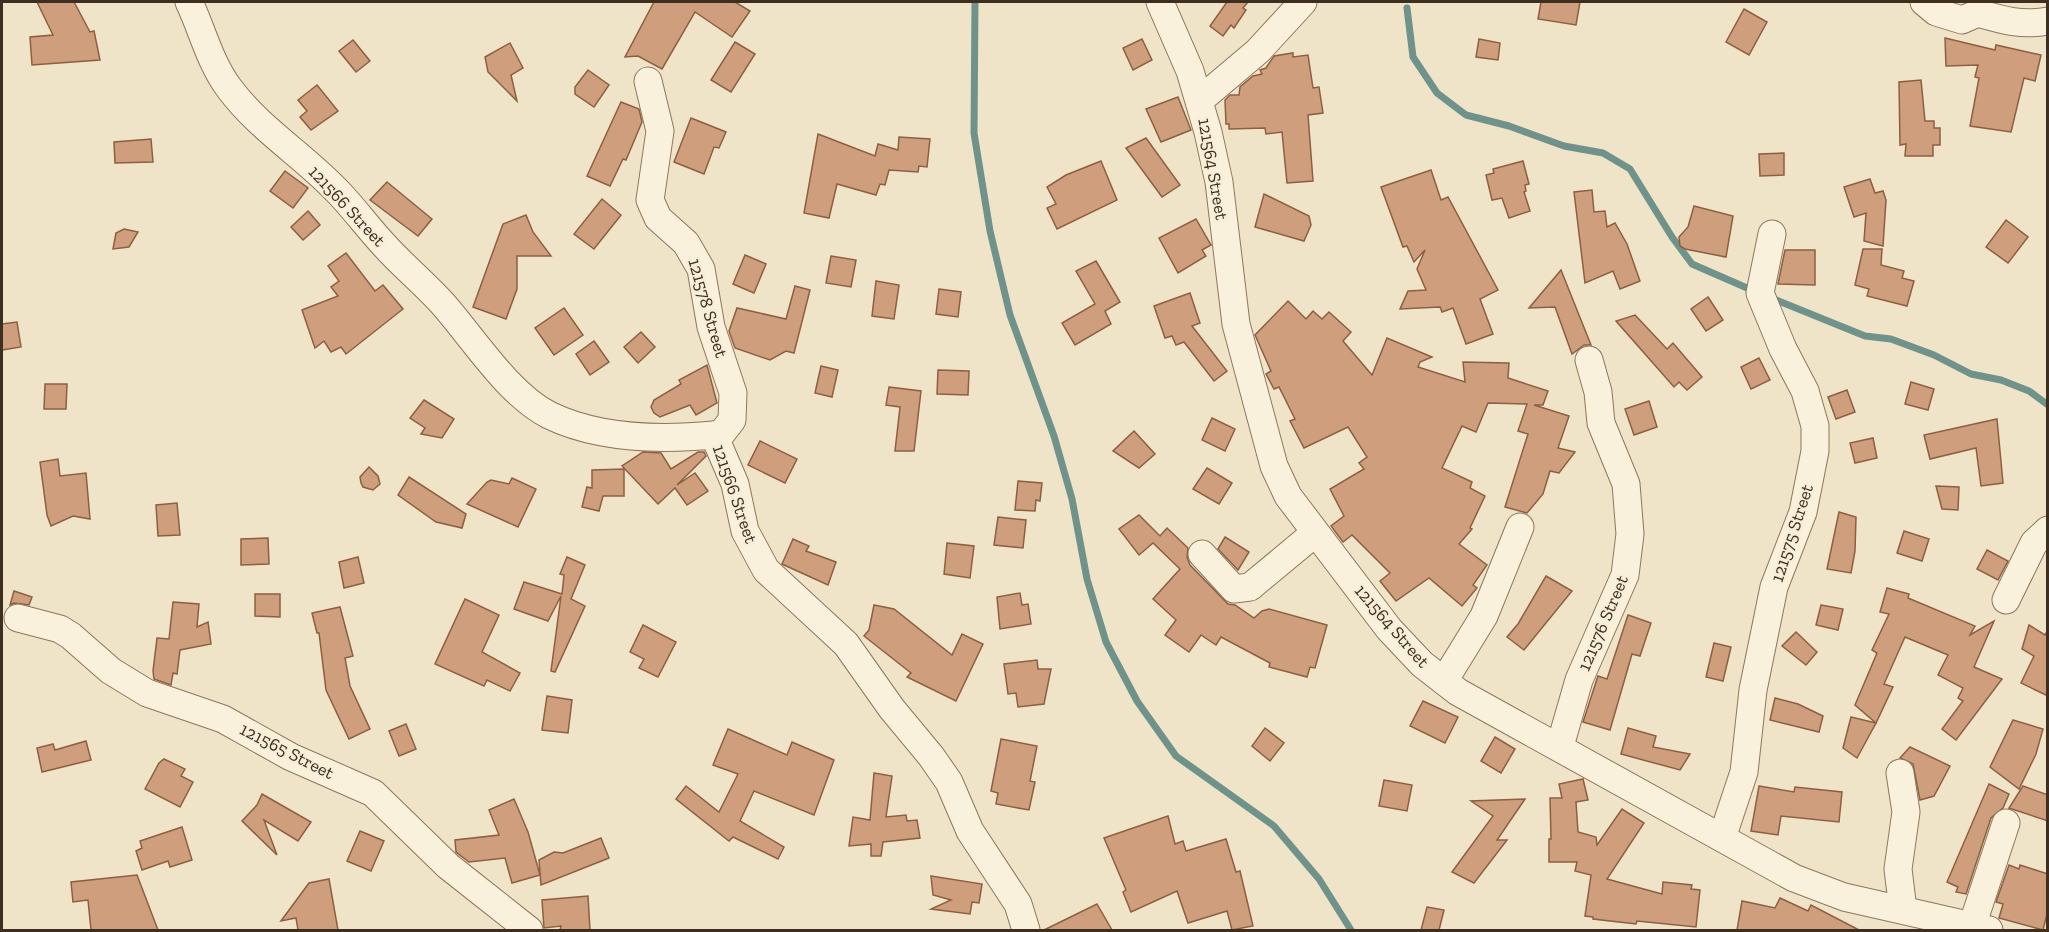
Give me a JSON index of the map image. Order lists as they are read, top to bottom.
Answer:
{
  "streets": {
    "street": [
      "121564 Street",
      "121566 Street",
      "121578 Street",
      "121575 Street",
      "121576 Street",
      "121565 Street"
    ]
  },
  "crossings": [
    ["121564 Street", "121575 Street"],
    ["121564 Street", "121576 Street"],
    ["121566 Street", "121578 Street"]
  ]
}
